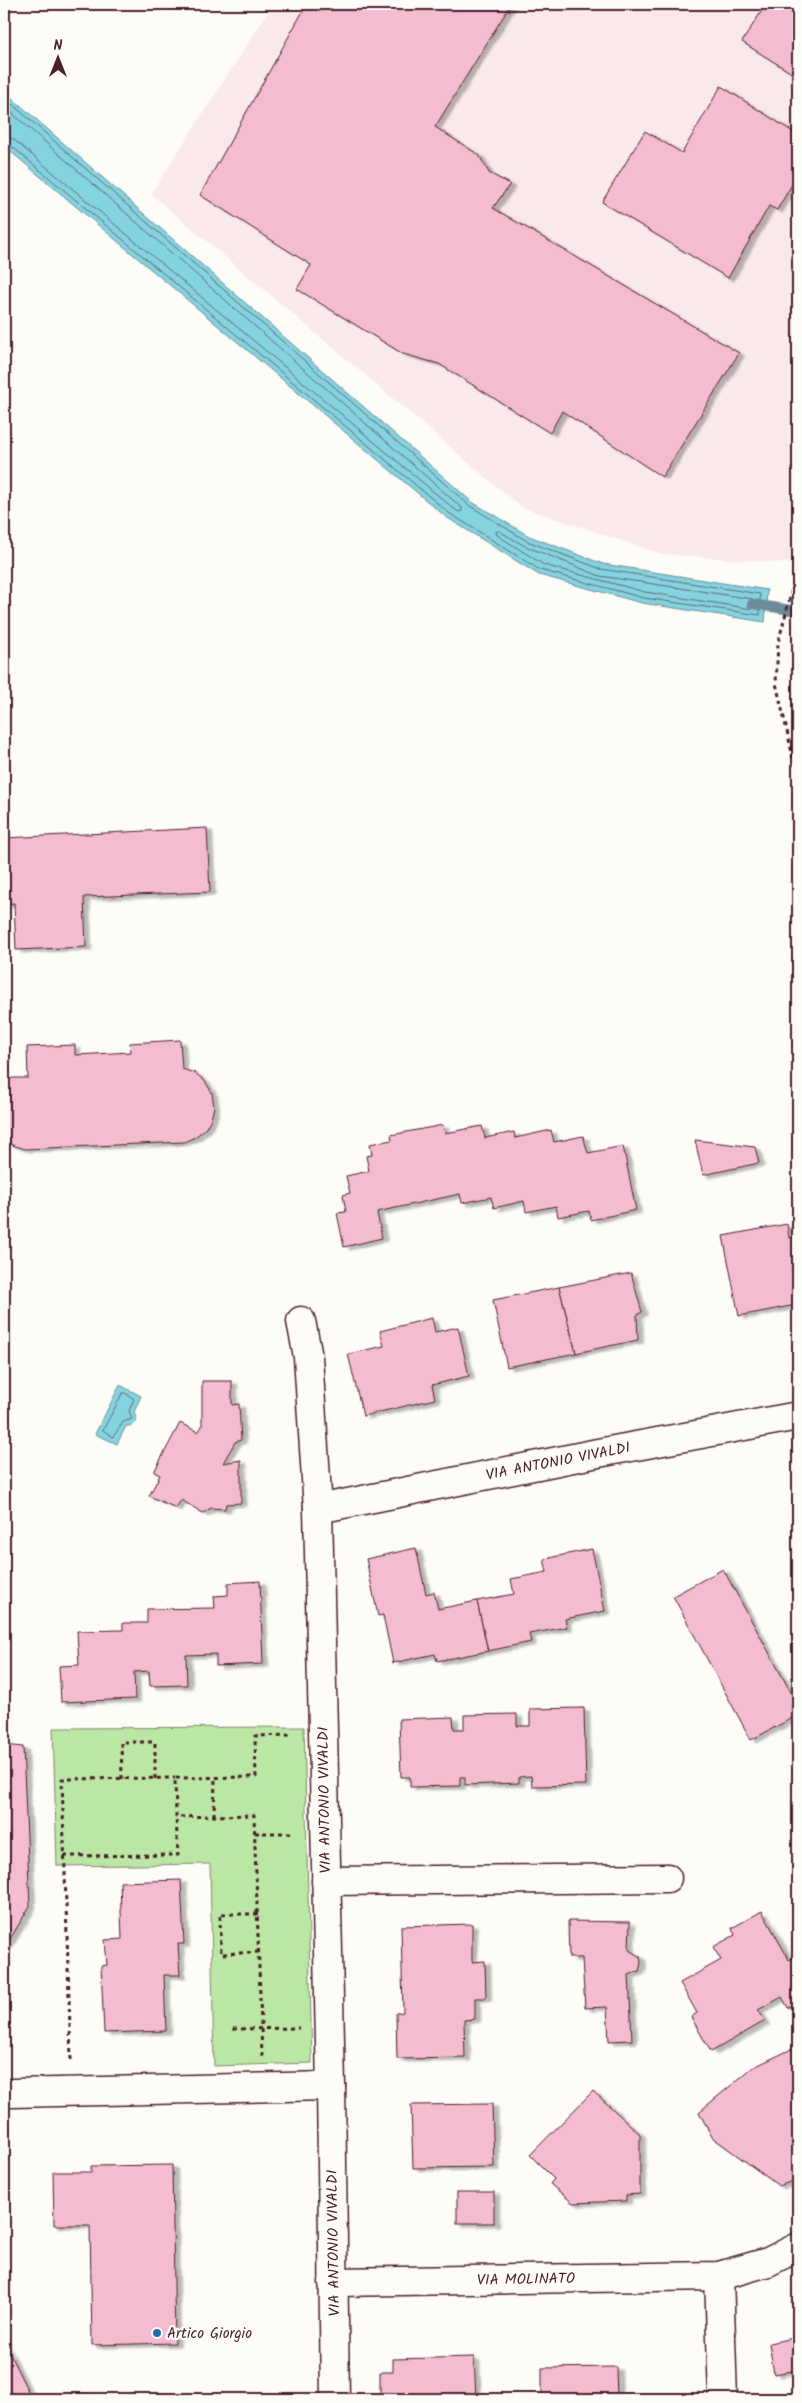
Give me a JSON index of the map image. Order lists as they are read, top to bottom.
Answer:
{
  "streets": {
    "street": ["VIA ANTONIO VIVALDI", "VIA MOLINATO"]
  },
  "crossings": [
    ["VIA ANTONIO VIVALDI", "VIA MOLINATO"]
  ],
  "places": ["Artico Giorgio"],
  "north": "top"
}
